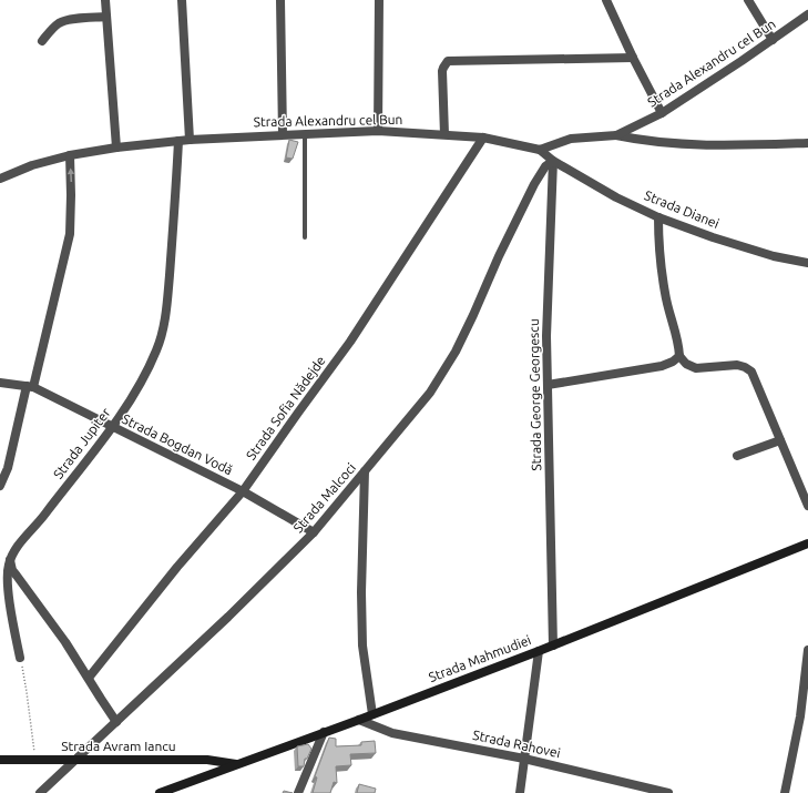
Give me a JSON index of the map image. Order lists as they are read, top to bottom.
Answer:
{
  "streets": {
    "main road": ["Strada Mahmudiei", "Strada Avram Iancu"],
    "street": [
      "Strada Alexandru cel Bun",
      "Strada Dianei",
      "Strada George Georgescu",
      "Strada Sofia Nădejde",
      "Strada Jupiter",
      "Strada Bogdan Vodă",
      "Strada Malcoci",
      "Strada Rahovei"
    ]
  },
  "crossings": [
    ["Strada Alexandru cel Bun", "Strada Sofia Nădejde"],
    ["Strada Alexandru cel Bun", "Strada Jupiter"],
    ["Strada Dianei", "Strada George Georgescu"],
    ["Strada Dianei", "Strada Malcoci"],
    ["Strada George Georgescu", "Strada Malcoci"],
    ["Strada George Georgescu", "Strada Mahmudiei"],
    ["Strada Sofia Nădejde", "Strada Bogdan Vodă"],
    ["Strada Jupiter", "Strada Bogdan Vodă"],
    ["Strada Bogdan Vodă", "Strada Malcoci"],
    ["Strada Malcoci", "Strada Avram Iancu"],
    ["Strada Mahmudiei", "Strada Rahovei"],
    ["Strada Mahmudiei", "Strada Avram Iancu"]
  ]
}
